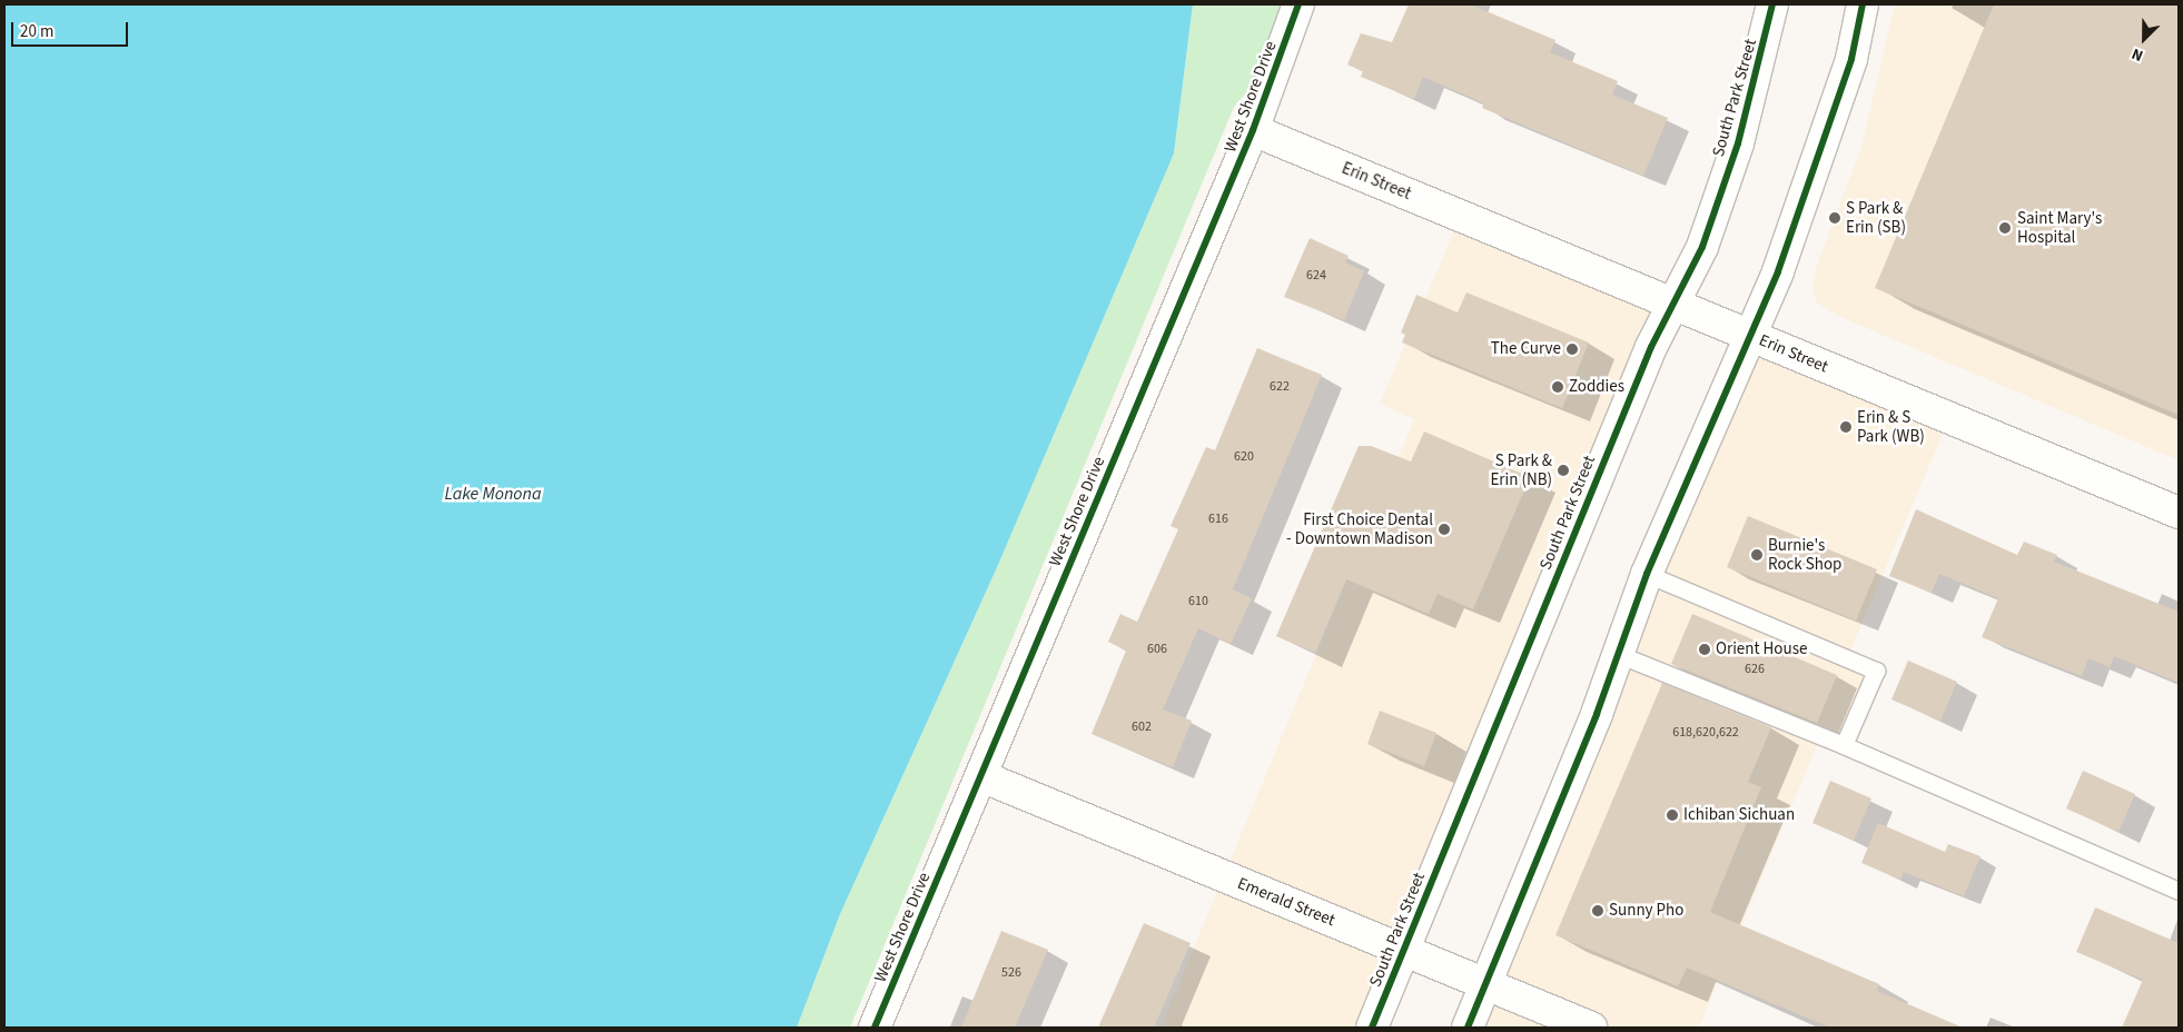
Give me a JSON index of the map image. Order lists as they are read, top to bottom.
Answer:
{
  "streets": {
    "street": [
      "West Shore Drive",
      "South Park Street",
      "Erin Street",
      "Emerald Street"
    ]
  },
  "crossings": [
    ["West Shore Drive", "Erin Street"],
    ["West Shore Drive", "Emerald Street"],
    ["South Park Street", "Erin Street"],
    ["South Park Street", "Emerald Street"]
  ],
  "water": ["Lake Monona"],
  "places": [
    "S Park & Erin (SB)",
    "Saint Mary's Hospital",
    "The Curve",
    "Zoddies",
    "Erin & S Park (WB)",
    "S Park & Erin (NB)",
    "First Choice Dental - Downtown Madison",
    "Burnie's Rock Shop",
    "Orient House",
    "Ichiban Sichuan",
    "Sunny Pho"
  ],
  "house_numbers": [
    "624",
    "622",
    "620",
    "616",
    "610",
    "606",
    "626",
    "602",
    "618,620,622",
    "526"
  ],
  "scale_bar": "20 m",
  "north": "bottom left"
}
